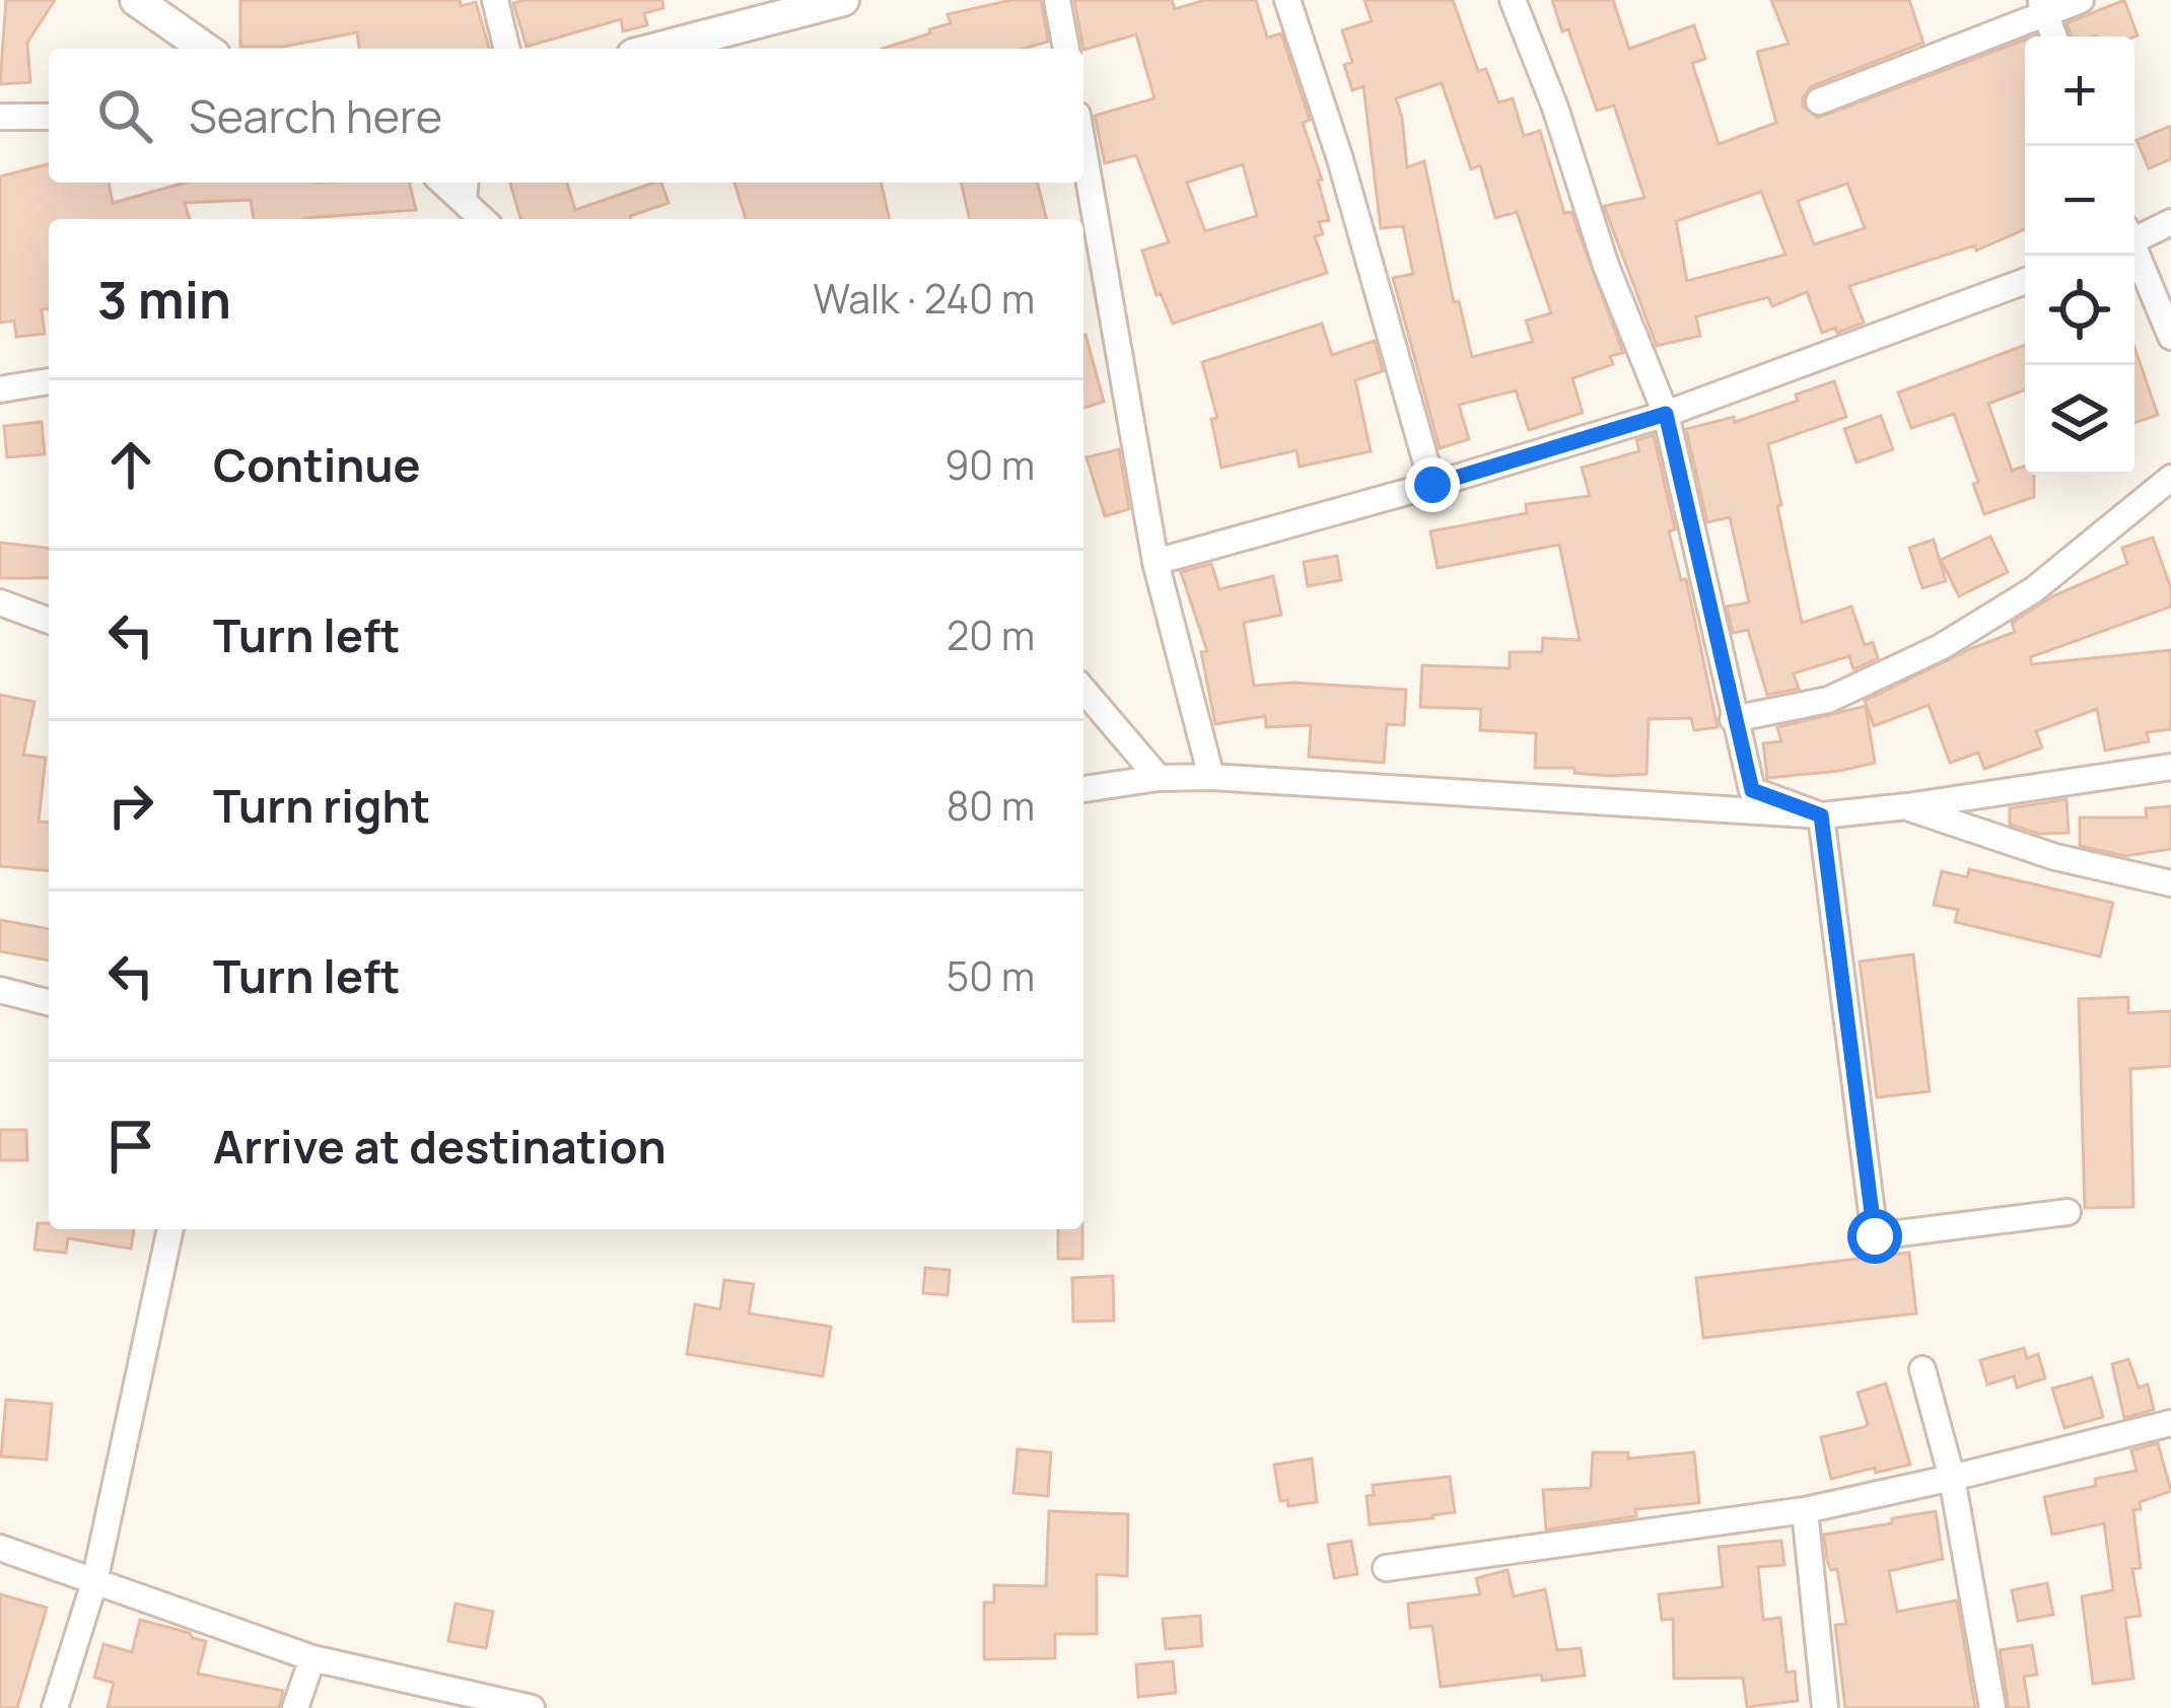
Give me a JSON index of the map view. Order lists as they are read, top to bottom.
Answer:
{
  "page": {
    "map_buttons": ["+", "−"],
    "search": "Search here",
    "heading": ["3 min", "Walk · 240 m"],
    "list": [
      ["Continue", "90 m"],
      ["Turn left", "20 m"],
      ["Turn right", "80 m"],
      ["Turn left", "50 m"],
      "Arrive at destination"
    ]
  }
}
